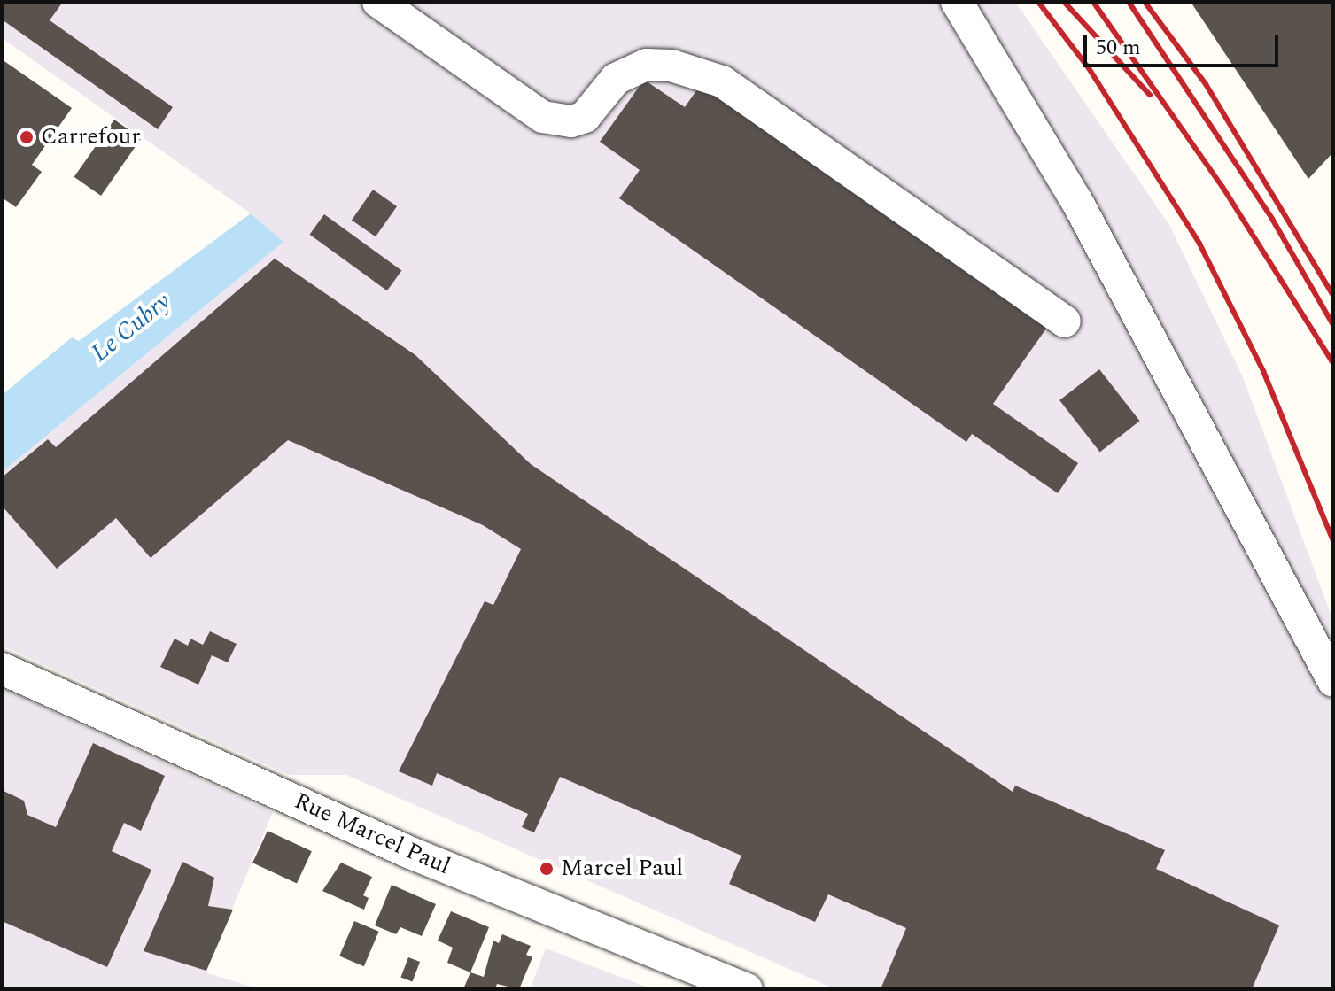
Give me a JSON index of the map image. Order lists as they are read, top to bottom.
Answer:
{
  "streets": {
    "street": ["Rue Marcel Paul"]
  },
  "water": ["Le Cubry"],
  "places": ["Carrefour", "Marcel Paul"],
  "scale_bar": "50 m"
}
